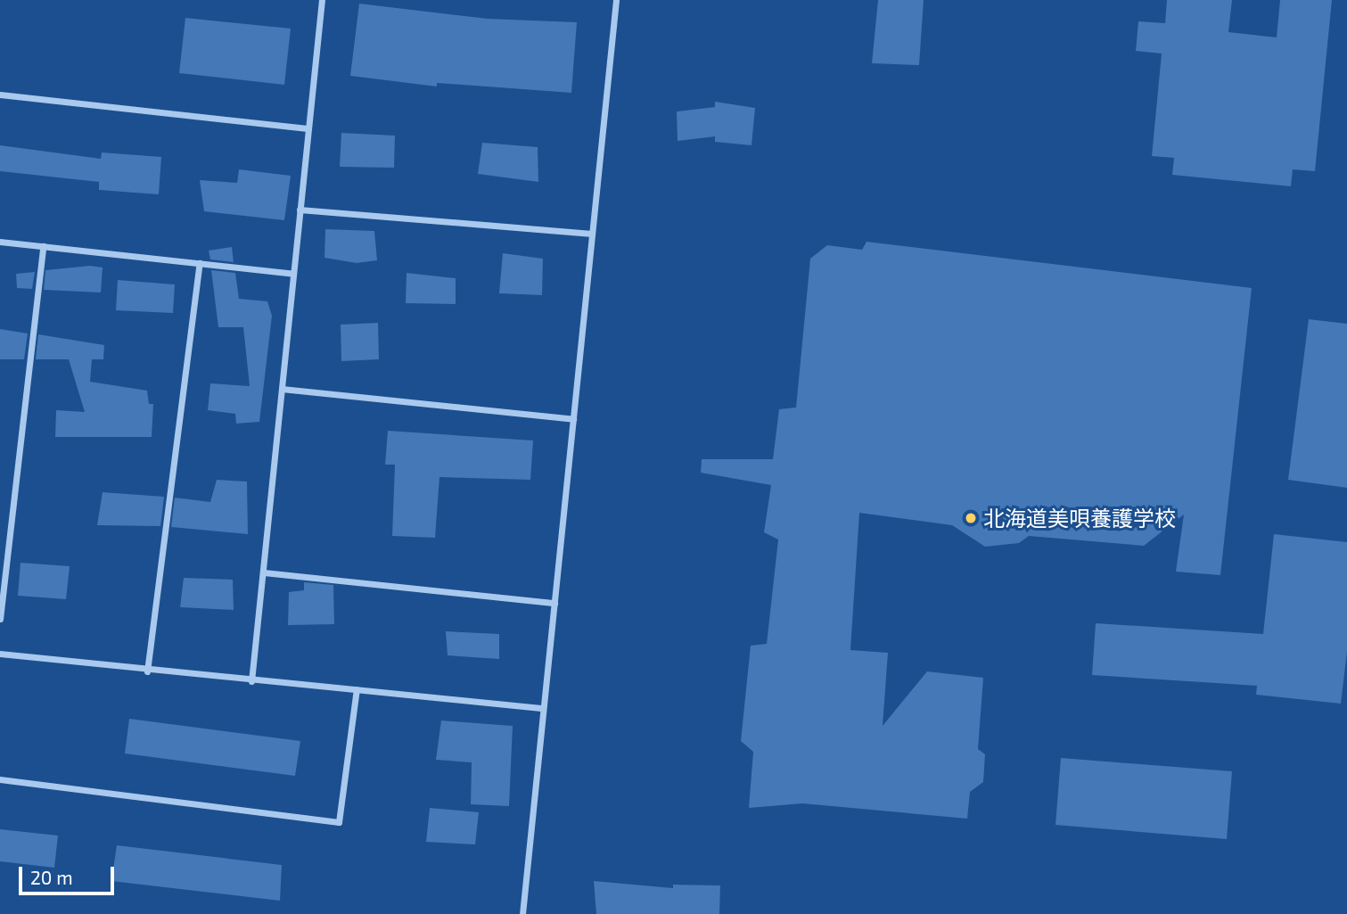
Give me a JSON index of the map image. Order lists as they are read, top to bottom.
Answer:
{
  "places": ["北海道美唄養護学校"],
  "scale_bar": "20 m"
}
